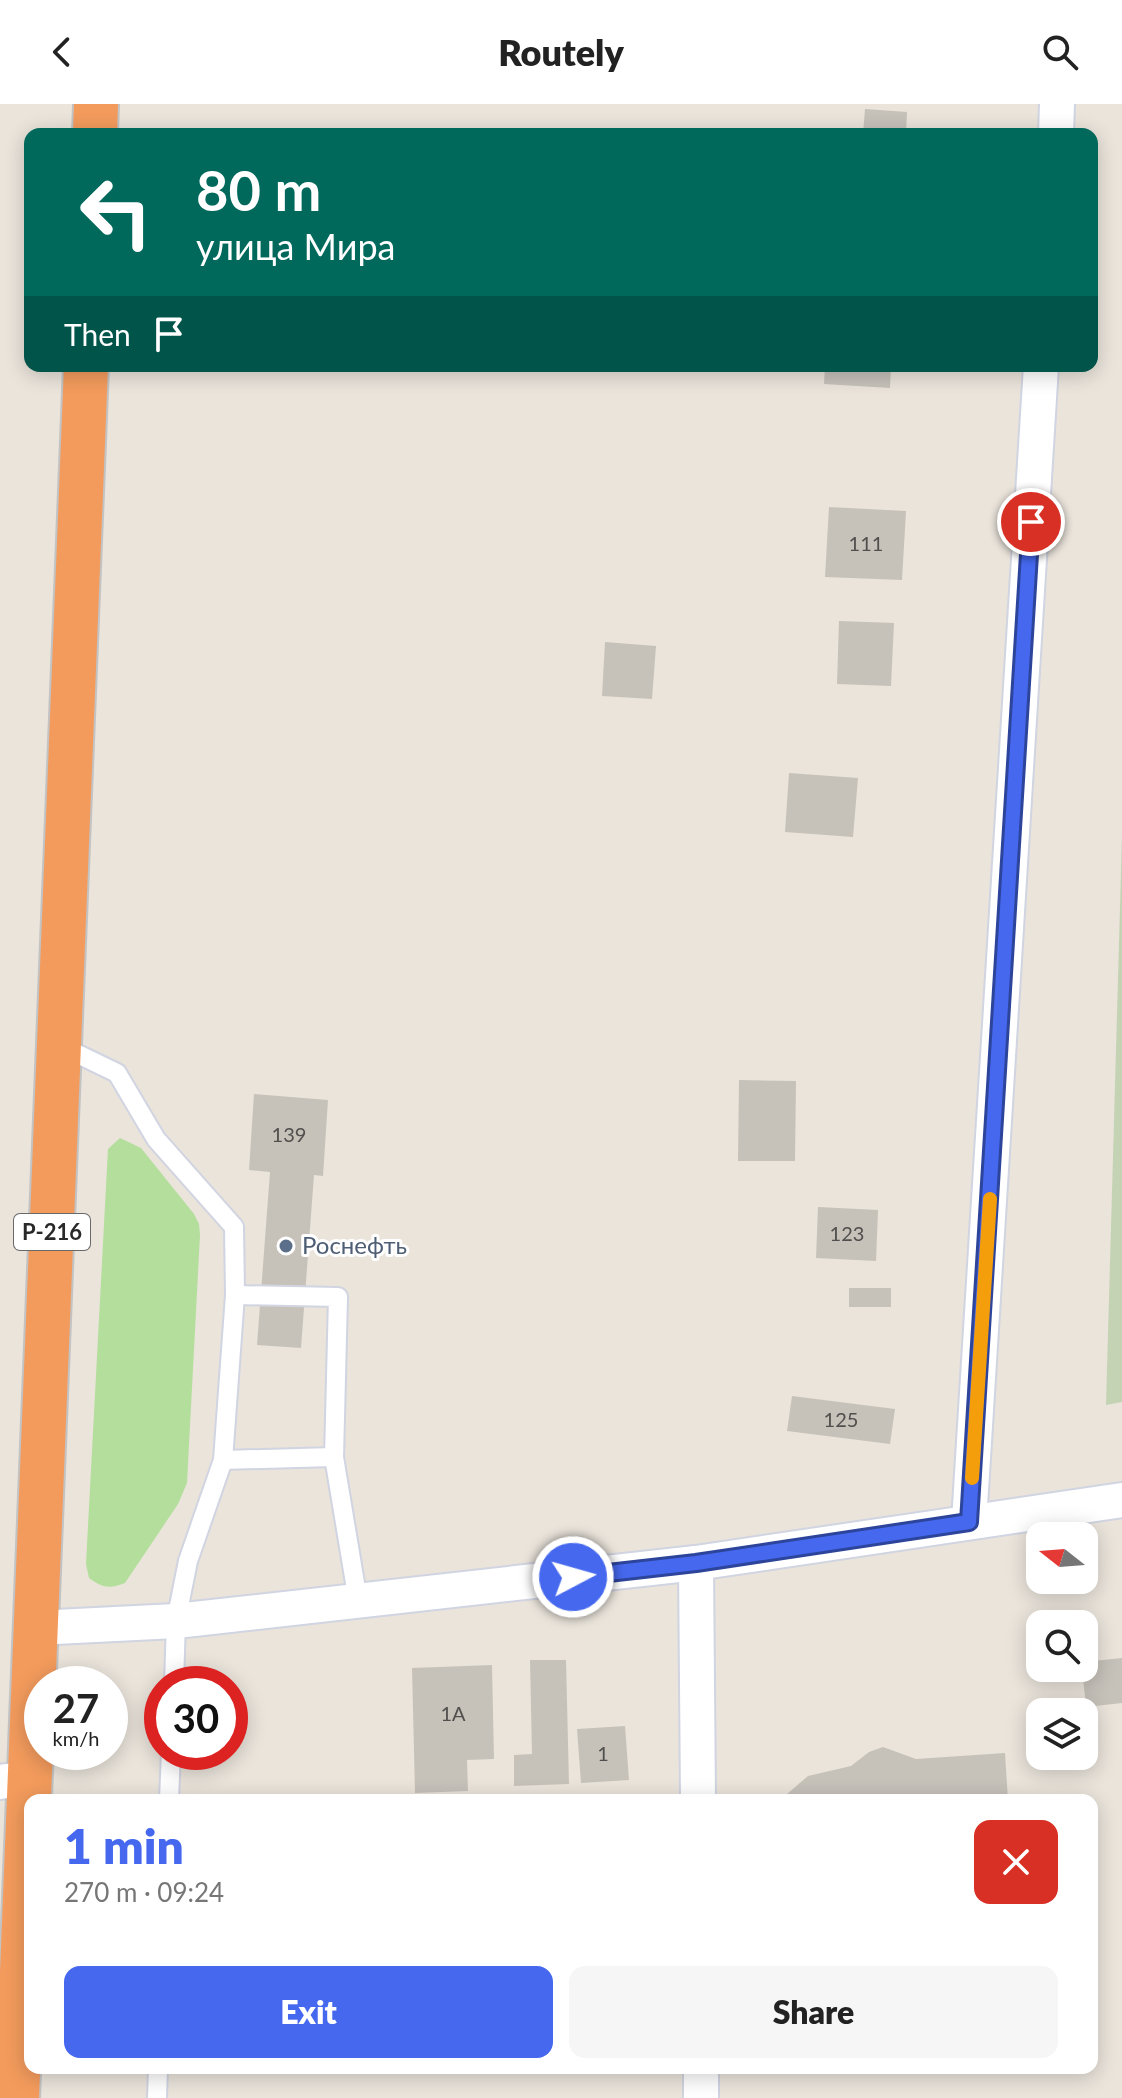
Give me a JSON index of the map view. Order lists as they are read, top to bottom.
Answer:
{
  "streets": {
    "highway": ["Р-216"]
  },
  "places": ["Роснефть"],
  "house_numbers": [
    "111",
    "139",
    "123",
    "125",
    "1А",
    "1"
  ],
  "north": "left",
  "page": {
    "header": "Routely",
    "turn": ["80 m", "улица Мира"],
    "then": "Then",
    "speed": "27 km/h",
    "limit": "30",
    "heading": ["1 min", "270 m · 09:24"],
    "buttons": ["Exit", "Share"]
  }
}
